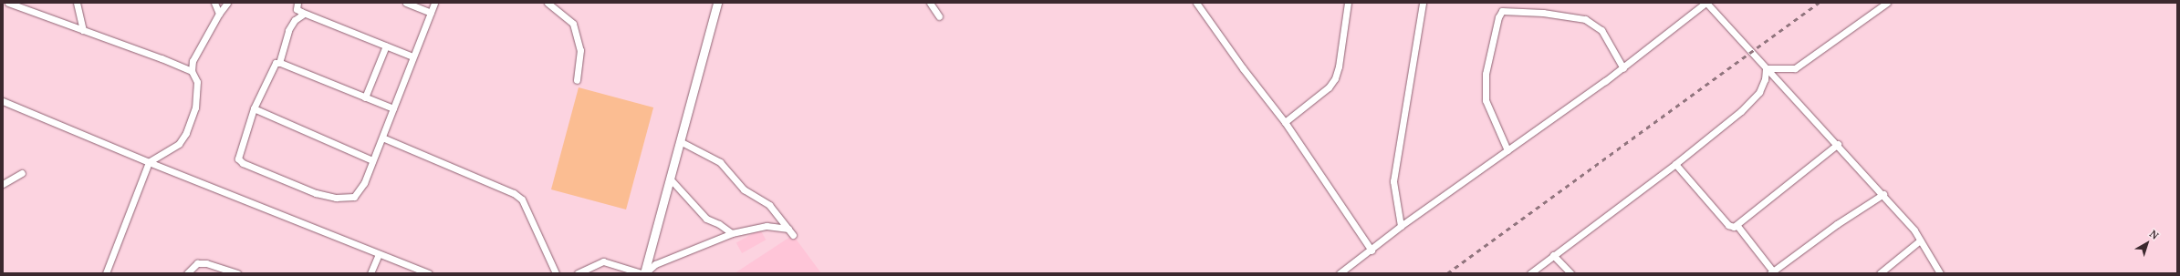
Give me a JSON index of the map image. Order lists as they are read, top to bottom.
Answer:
{
  "north": "top right"
}
